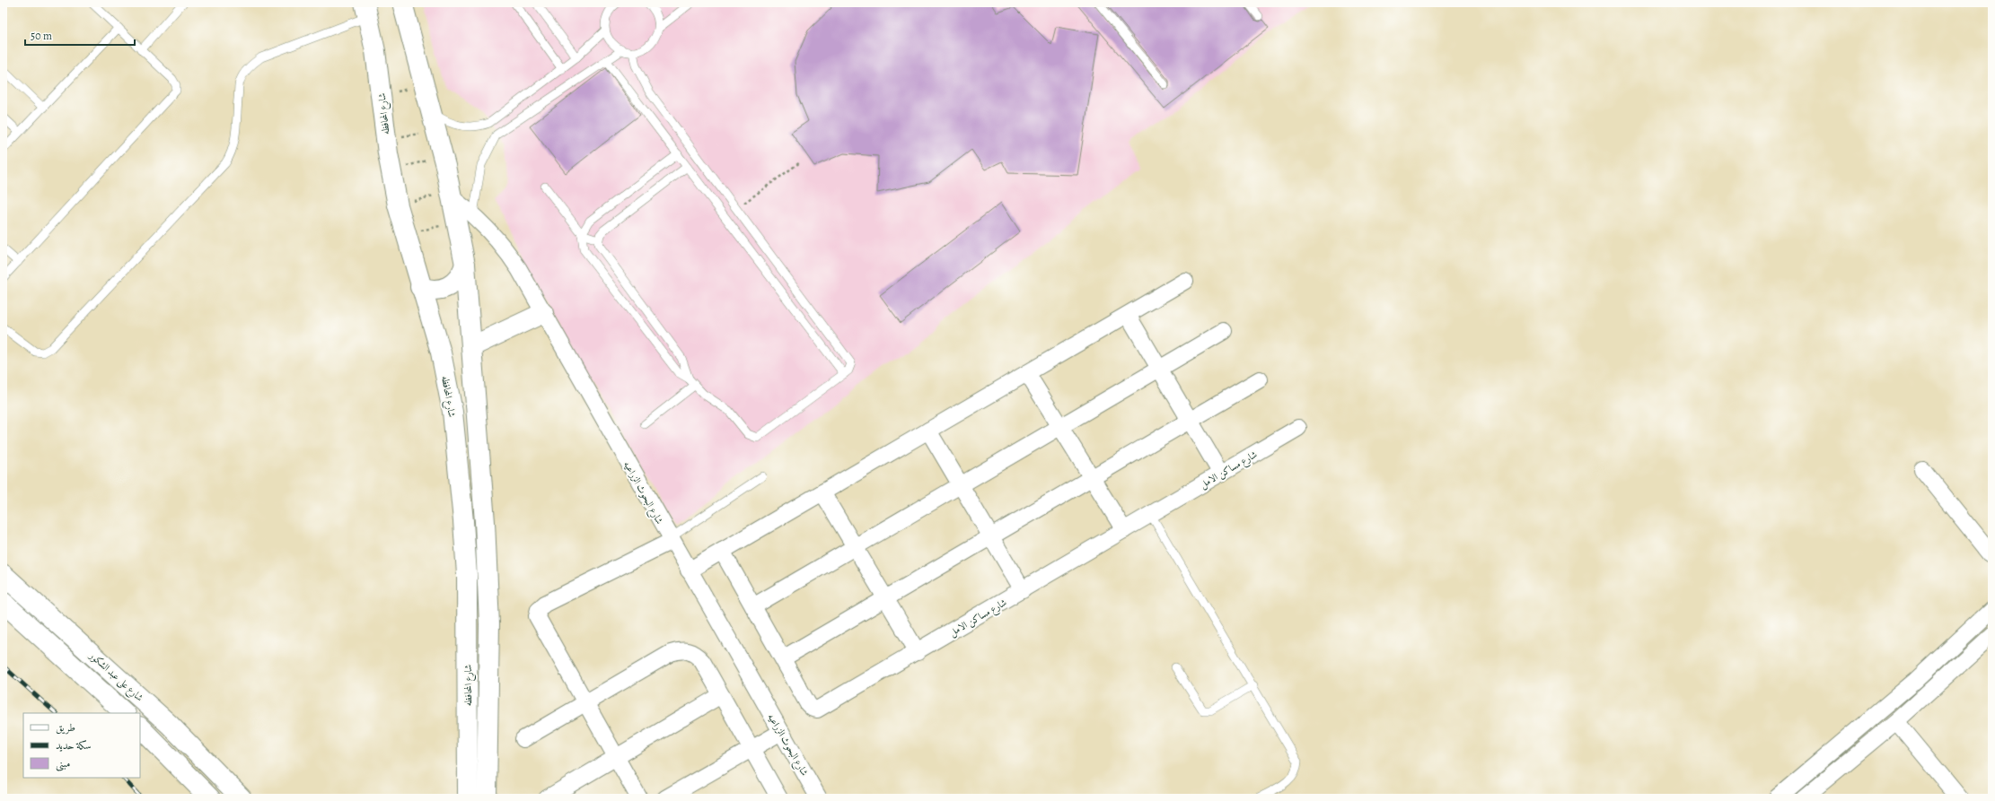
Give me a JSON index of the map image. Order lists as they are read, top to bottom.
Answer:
{
  "streets": {
    "main road": ["شارع المحافظه", "شارع على عبد الشكور"],
    "street": ["شارع مساكن الامل", "شارع البحوث الزراعيه"]
  },
  "crossings": [
    ["شارع المحافظه", "شارع البحوث الزراعيه"]
  ],
  "legend": ["طريق", "سكة حديد", "مبنى"],
  "scale_bar": "50 m"
}
